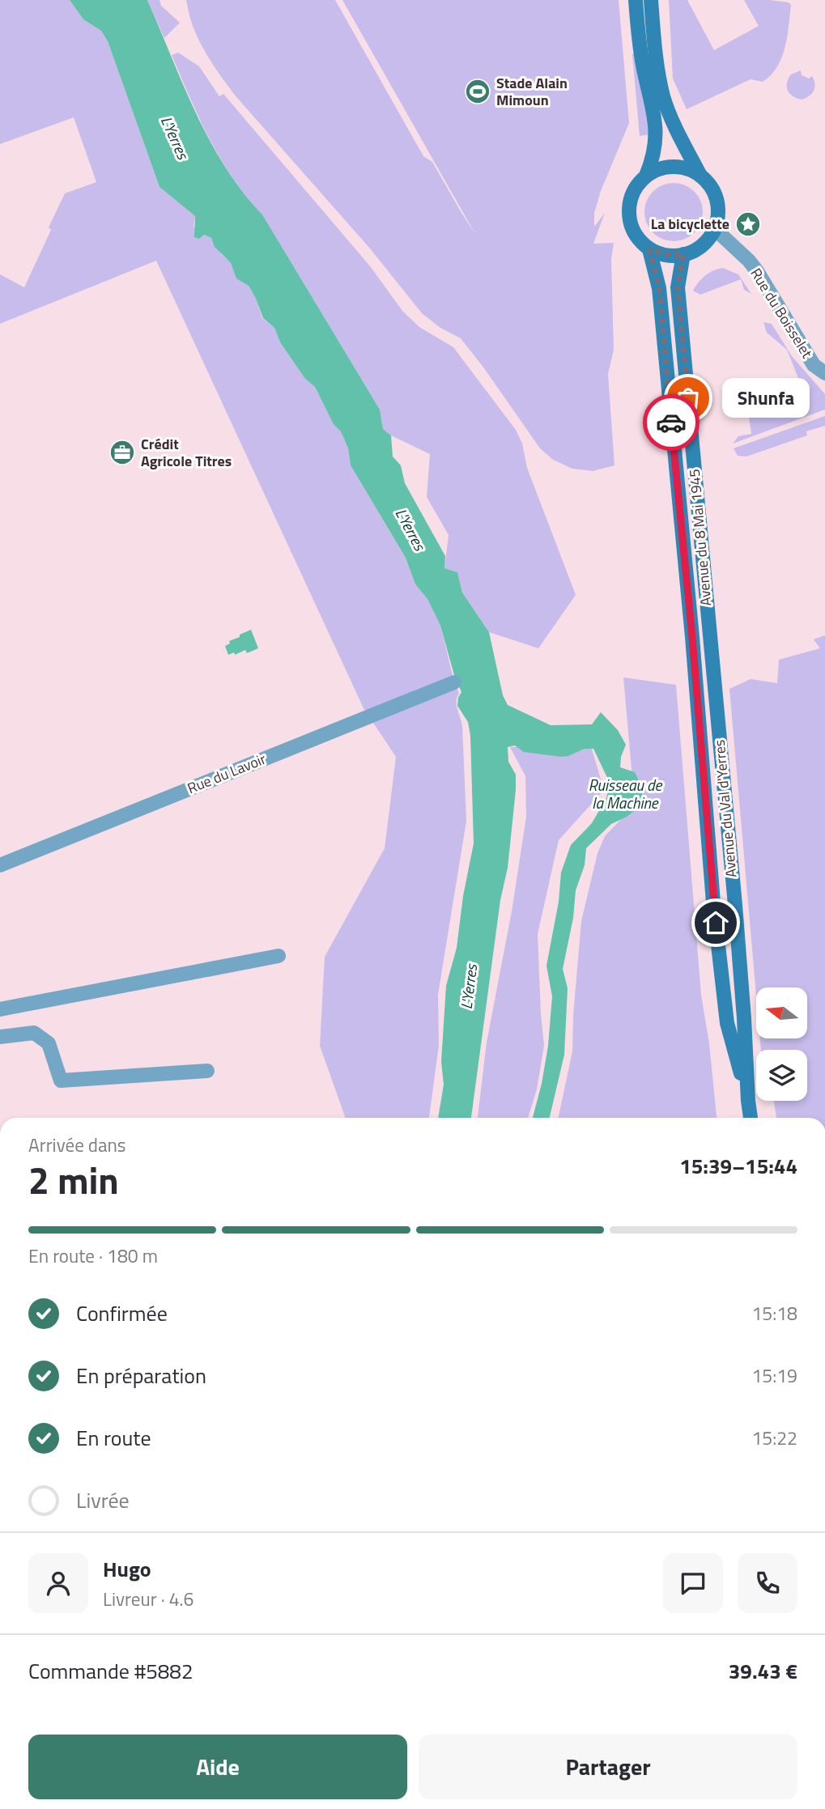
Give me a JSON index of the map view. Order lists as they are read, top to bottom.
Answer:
{
  "streets": {
    "main road": ["Avenue du 8 Mai 1945", "Avenue du Val d'Yerres"],
    "street": ["Rue du Boisselet", "Rue du Lavoir"]
  },
  "crossings": [
    ["Rue du Boisselet", "Avenue du 8 Mai 1945"],
    ["Avenue du 8 Mai 1945", "Avenue du Val d'Yerres"]
  ],
  "water": ["L'Yerres", "Ruisseau de la Machine"],
  "places": {
    "sports": ["Stade Alain Mimoun"],
    "place": ["La bicyclette"],
    "other": ["Shunfa"],
    "office": ["Crédit Agricole Titres"]
  },
  "north": "left",
  "page": {
    "bubble": "Shunfa",
    "heading": ["2 min", "Arrivée dans", "15:39–15:44"],
    "panel": [
      "Hugo",
      "Livreur · 4.6",
      "Commande #5882",
      "39.43 €"
    ],
    "bar": "En route · 180 m",
    "list": [
      ["Confirmée", "15:18"],
      ["En préparation", "15:19"],
      ["En route", "15:22"],
      "Livrée"
    ],
    "buttons": ["Aide", "Partager"]
  }
}
